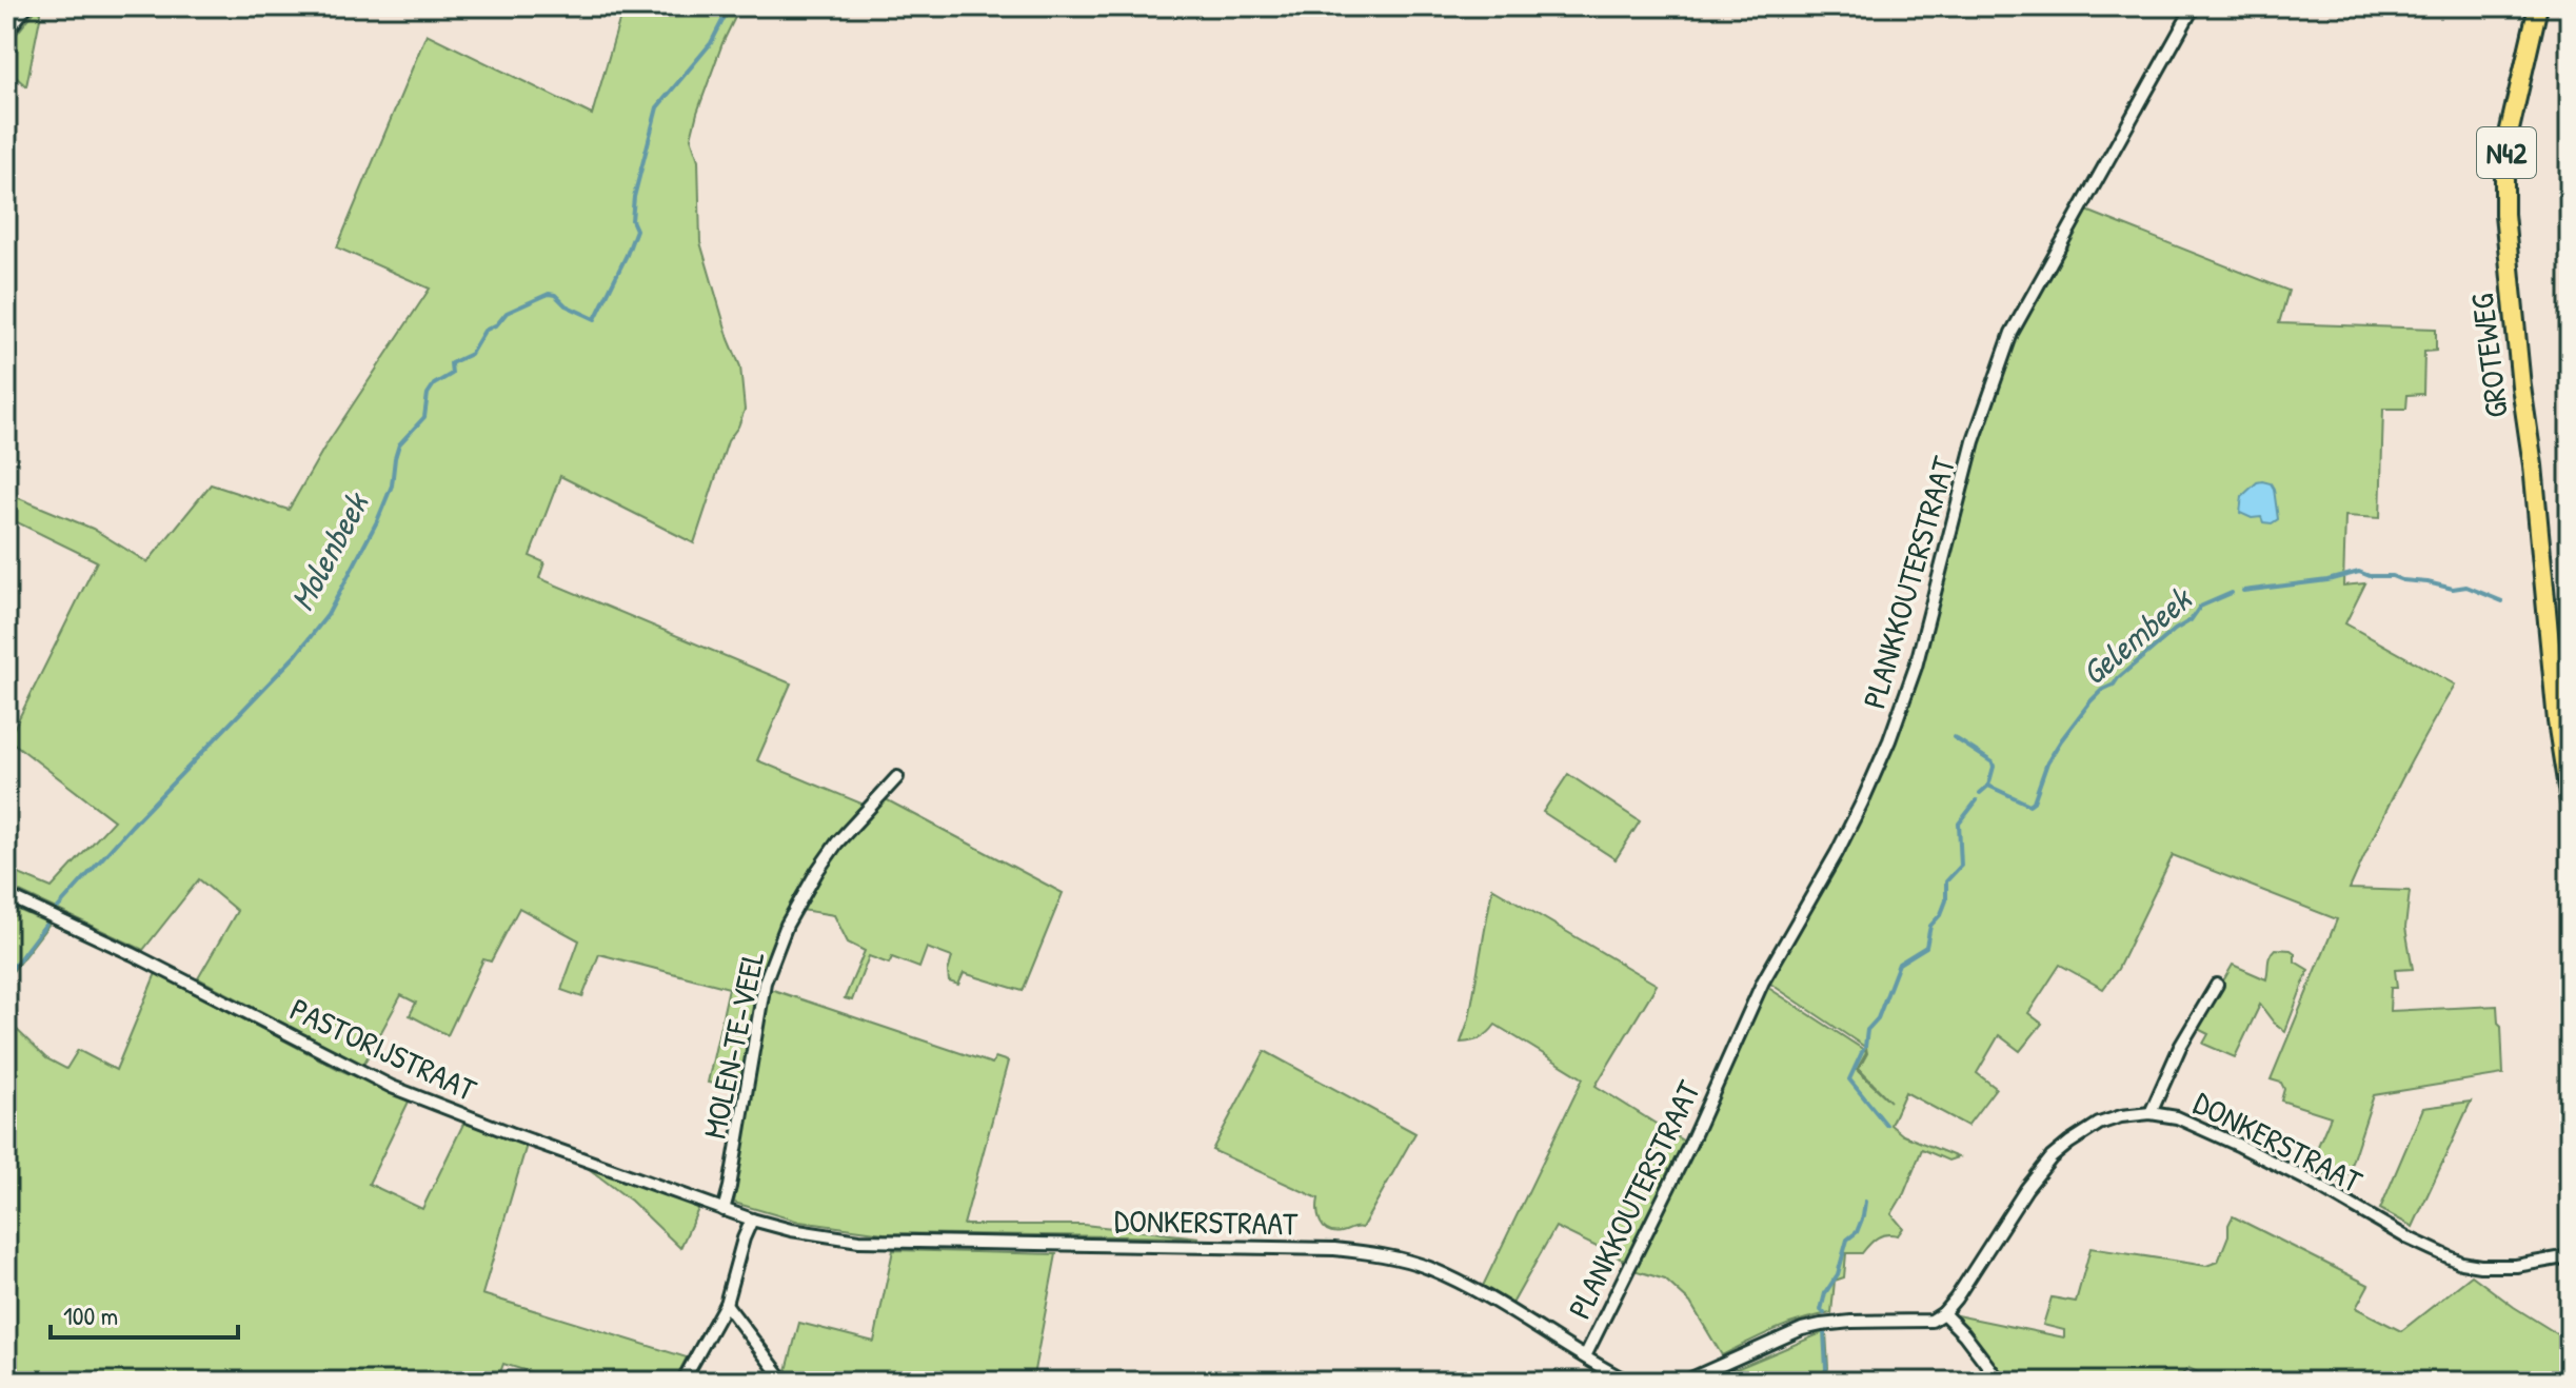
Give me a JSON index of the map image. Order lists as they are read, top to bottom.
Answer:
{
  "streets": {
    "main road": ["N42", "GROTEWEG"],
    "street": [
      "PLANKKOUTERSTRAAT",
      "MOLEN-TE-VEEL",
      "PASTORIJSTRAAT",
      "DONKERSTRAAT"
    ]
  },
  "crossings": [
    ["PLANKKOUTERSTRAAT", "DONKERSTRAAT"],
    ["MOLEN-TE-VEEL", "PASTORIJSTRAAT"],
    ["PASTORIJSTRAAT", "DONKERSTRAAT"]
  ],
  "water": ["Molenbeek", "Gelembeek"],
  "scale_bar": "100 m"
}
